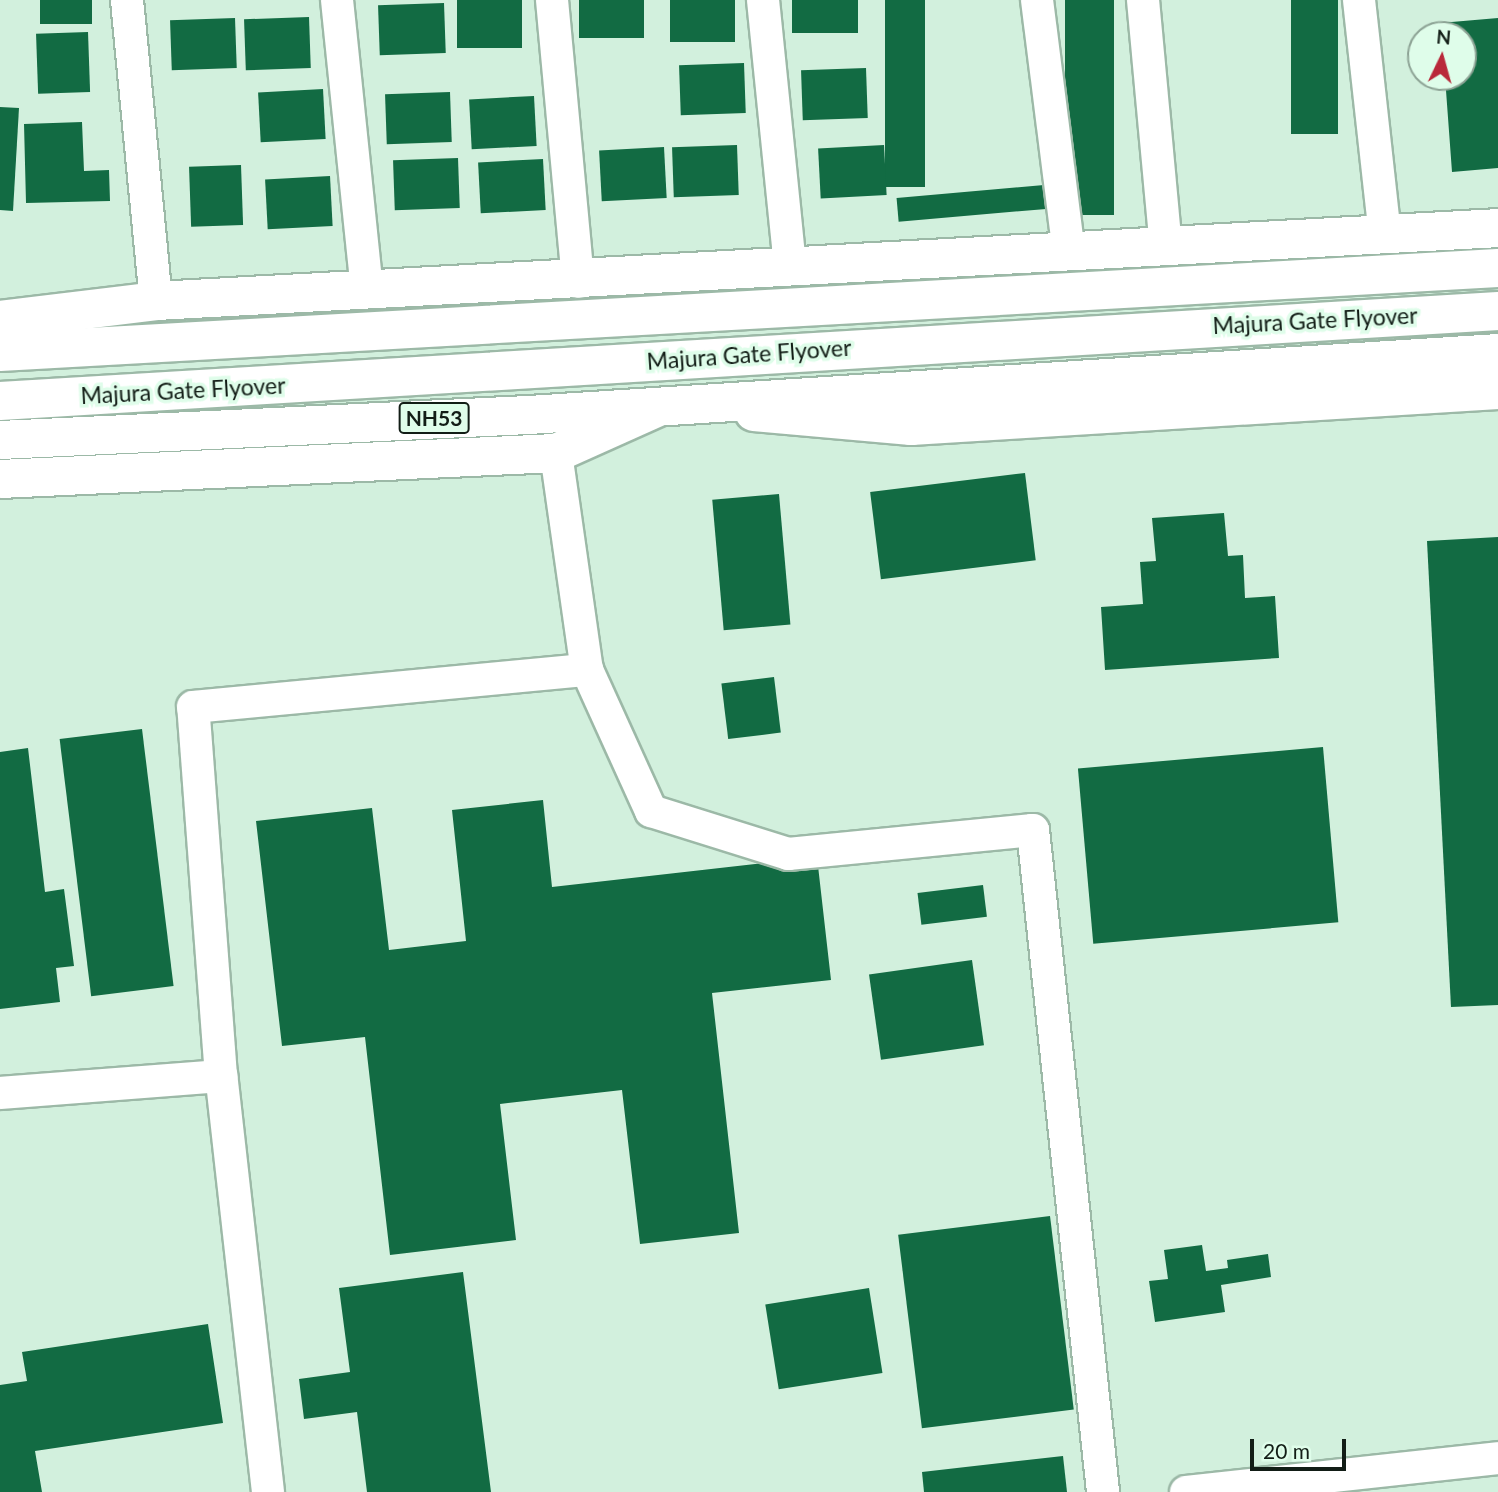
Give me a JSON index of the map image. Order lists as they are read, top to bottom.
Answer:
{
  "streets": {
    "main road": ["Majura Gate Flyover", "NH53"]
  },
  "scale_bar": "20 m",
  "north": "top"
}
